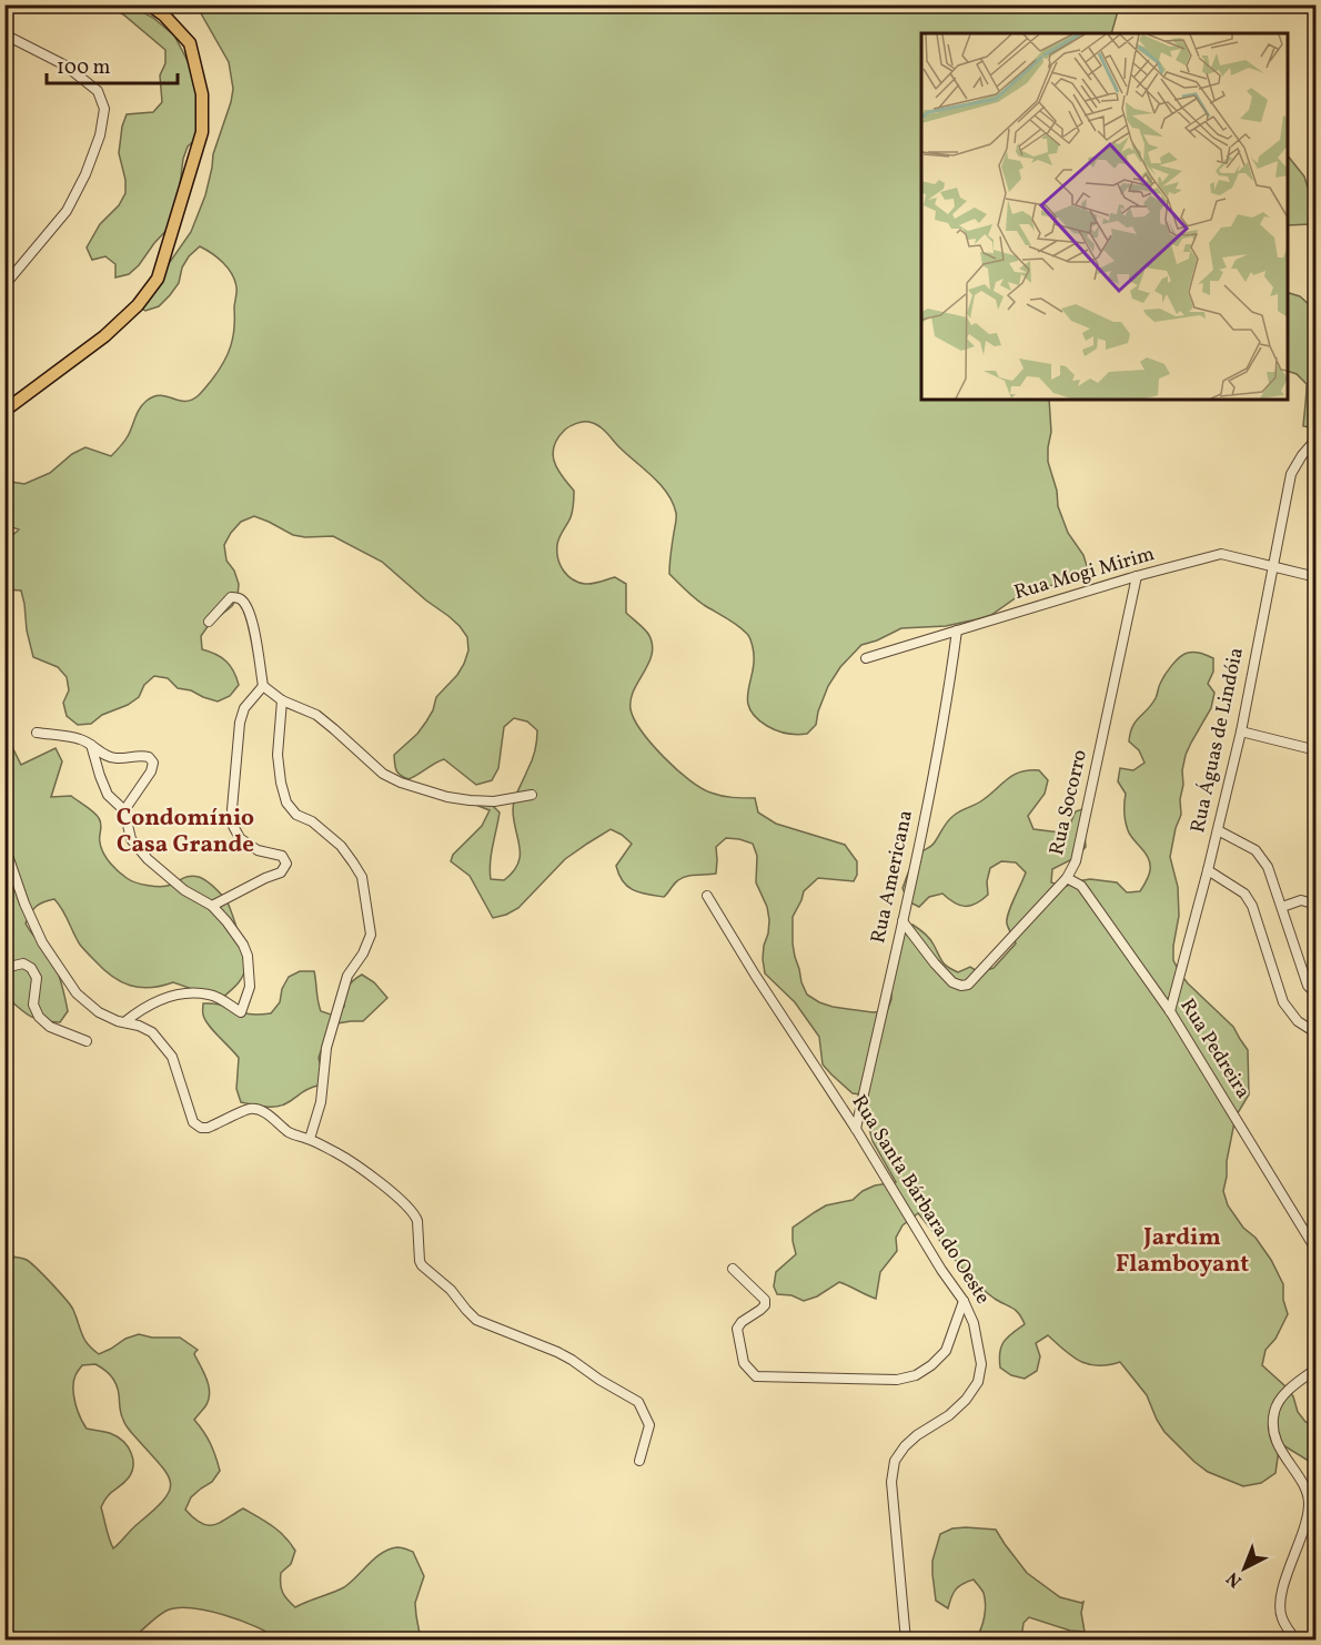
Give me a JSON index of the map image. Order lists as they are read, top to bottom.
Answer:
{
  "streets": {
    "street": [
      "Rua Mogi Mirim",
      "Rua Águas de Lindóia",
      "Rua Socorro",
      "Rua Americana",
      "Rua Pedreira",
      "Rua Santa Bárbara do Oeste"
    ]
  },
  "crossings": [
    ["Rua Mogi Mirim", "Rua Águas de Lindóia"],
    ["Rua Mogi Mirim", "Rua Socorro"],
    ["Rua Mogi Mirim", "Rua Americana"],
    ["Rua Águas de Lindóia", "Rua Pedreira"],
    ["Rua Socorro", "Rua Americana"],
    ["Rua Socorro", "Rua Pedreira"],
    ["Rua Americana", "Rua Santa Bárbara do Oeste"]
  ],
  "districts": ["Condomínio Casa Grande", "Jardim Flamboyant"],
  "scale_bar": "100 m",
  "north": "bottom left"
}
